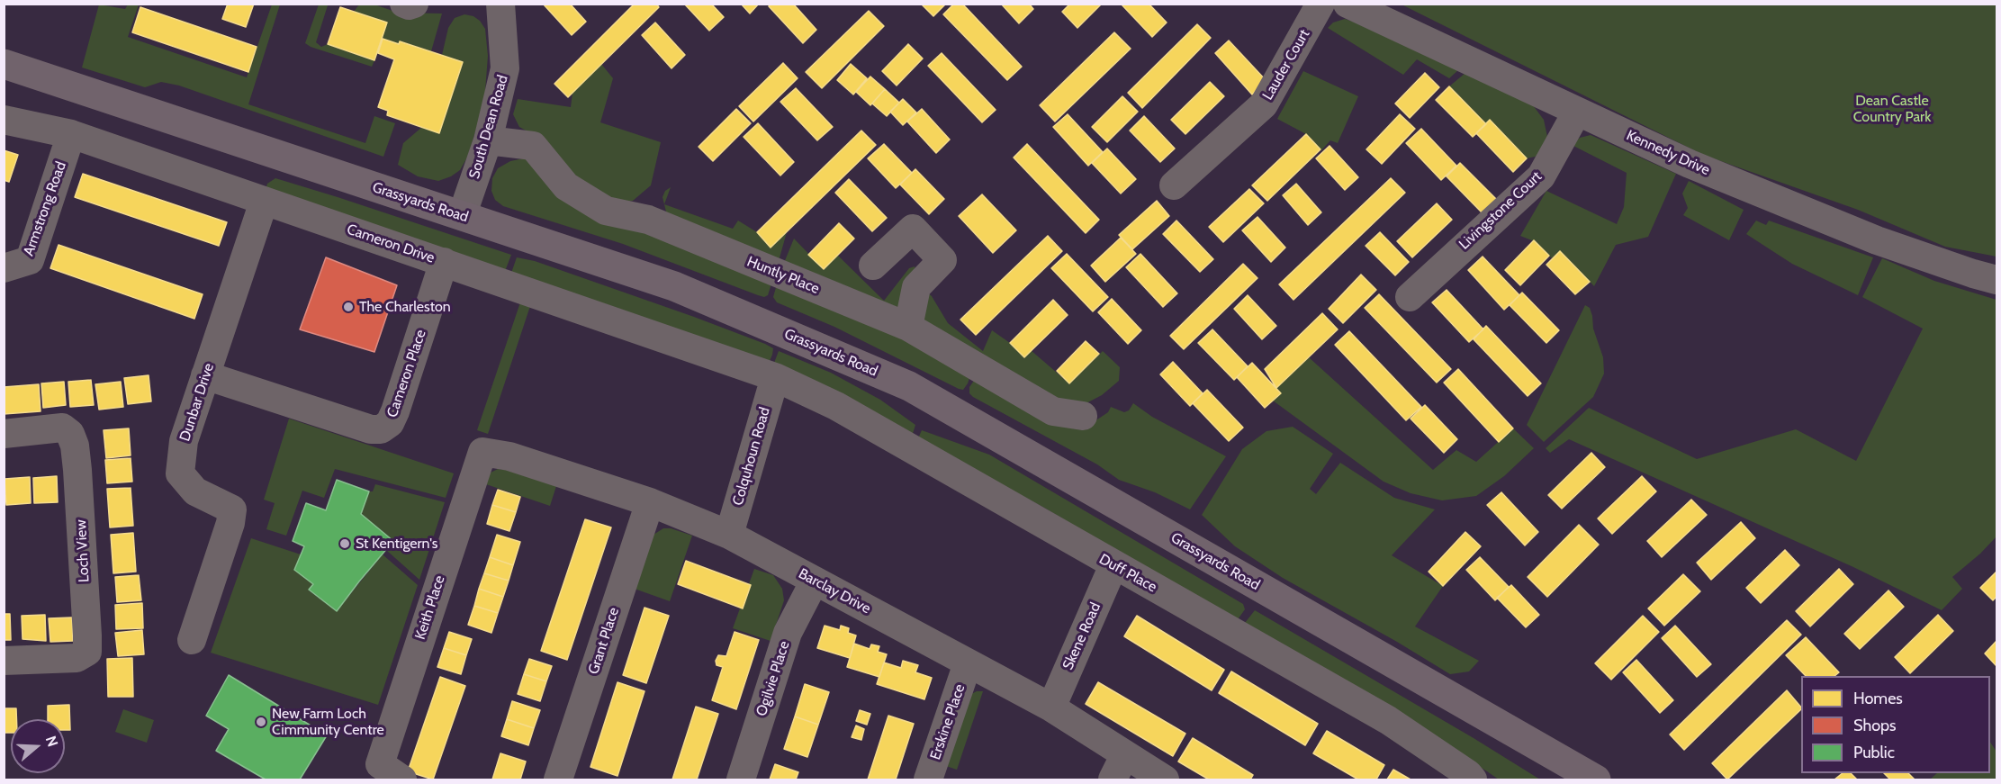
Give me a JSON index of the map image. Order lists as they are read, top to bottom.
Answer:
{
  "streets": {
    "main road": ["Grassyards Road"],
    "street": [
      "Lauder Court",
      "South Dean Road",
      "Kennedy Drive",
      "Armstrong Road",
      "Livingstone Court",
      "Cameron Drive",
      "Huntly Place",
      "Cameron Place",
      "Dunbar Drive",
      "Colquhoun Road",
      "Loch View",
      "Duff Place",
      "Barclay Drive",
      "Keith Place",
      "Skene Road",
      "Grant Place",
      "Ogilvie Place",
      "Erskine Place"
    ]
  },
  "crossings": [
    ["South Dean Road", "Grassyards Road"],
    ["South Dean Road", "Huntly Place"],
    ["Kennedy Drive", "Livingstone Court"],
    ["Armstrong Road", "Cameron Drive"],
    ["Cameron Drive", "Cameron Place"],
    ["Cameron Drive", "Dunbar Drive"],
    ["Cameron Drive", "Colquhoun Road"],
    ["Cameron Drive", "Duff Place"],
    ["Cameron Place", "Dunbar Drive"],
    ["Colquhoun Road", "Duff Place"],
    ["Colquhoun Road", "Barclay Drive"],
    ["Duff Place", "Skene Road"],
    ["Barclay Drive", "Keith Place"],
    ["Barclay Drive", "Skene Road"],
    ["Barclay Drive", "Grant Place"],
    ["Barclay Drive", "Ogilvie Place"],
    ["Barclay Drive", "Erskine Place"]
  ],
  "parks": ["Dean Castle Country Park"],
  "places": ["The Charleston", "St Kentigern's", "New Farm Loch Cimmunity Centre"],
  "legend": ["Homes", "Shops", "Public"],
  "north": "right"
}
